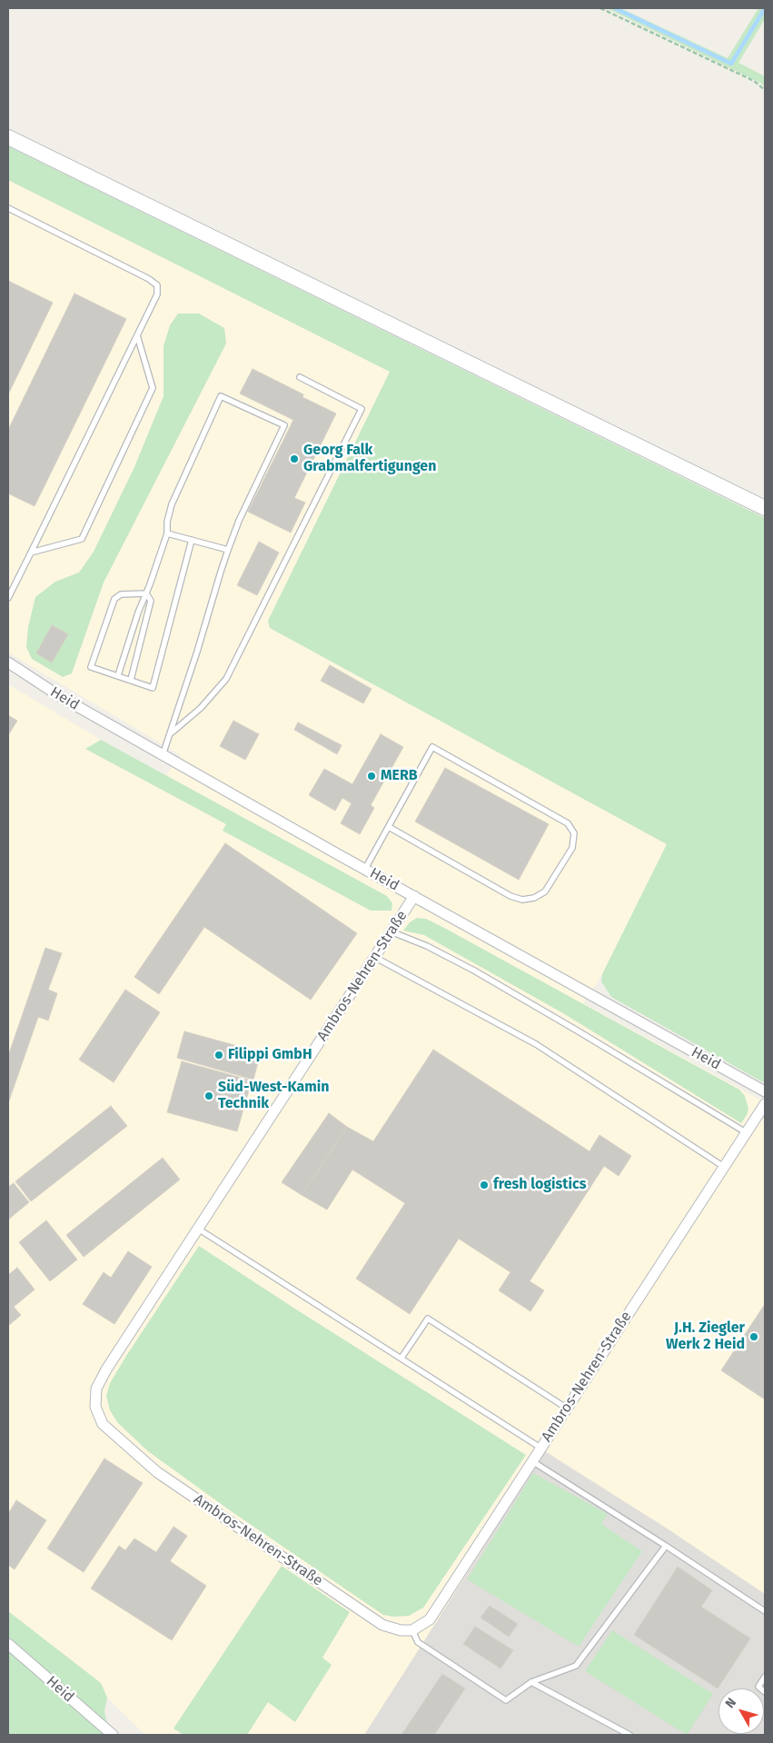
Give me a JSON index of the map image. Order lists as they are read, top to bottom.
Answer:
{
  "streets": {
    "street": ["Heid", "Ambros-Nehren-Straße"]
  },
  "crossings": [
    ["Heid", "Ambros-Nehren-Straße"]
  ],
  "places": [
    "Georg Falk Grabmalfertigungen",
    "MERB",
    "Filippi GmbH",
    "Süd-West-Kamin Technik",
    "fresh logistics",
    "J.H. Ziegler Werk 2 Heid"
  ],
  "north": "top left"
}
